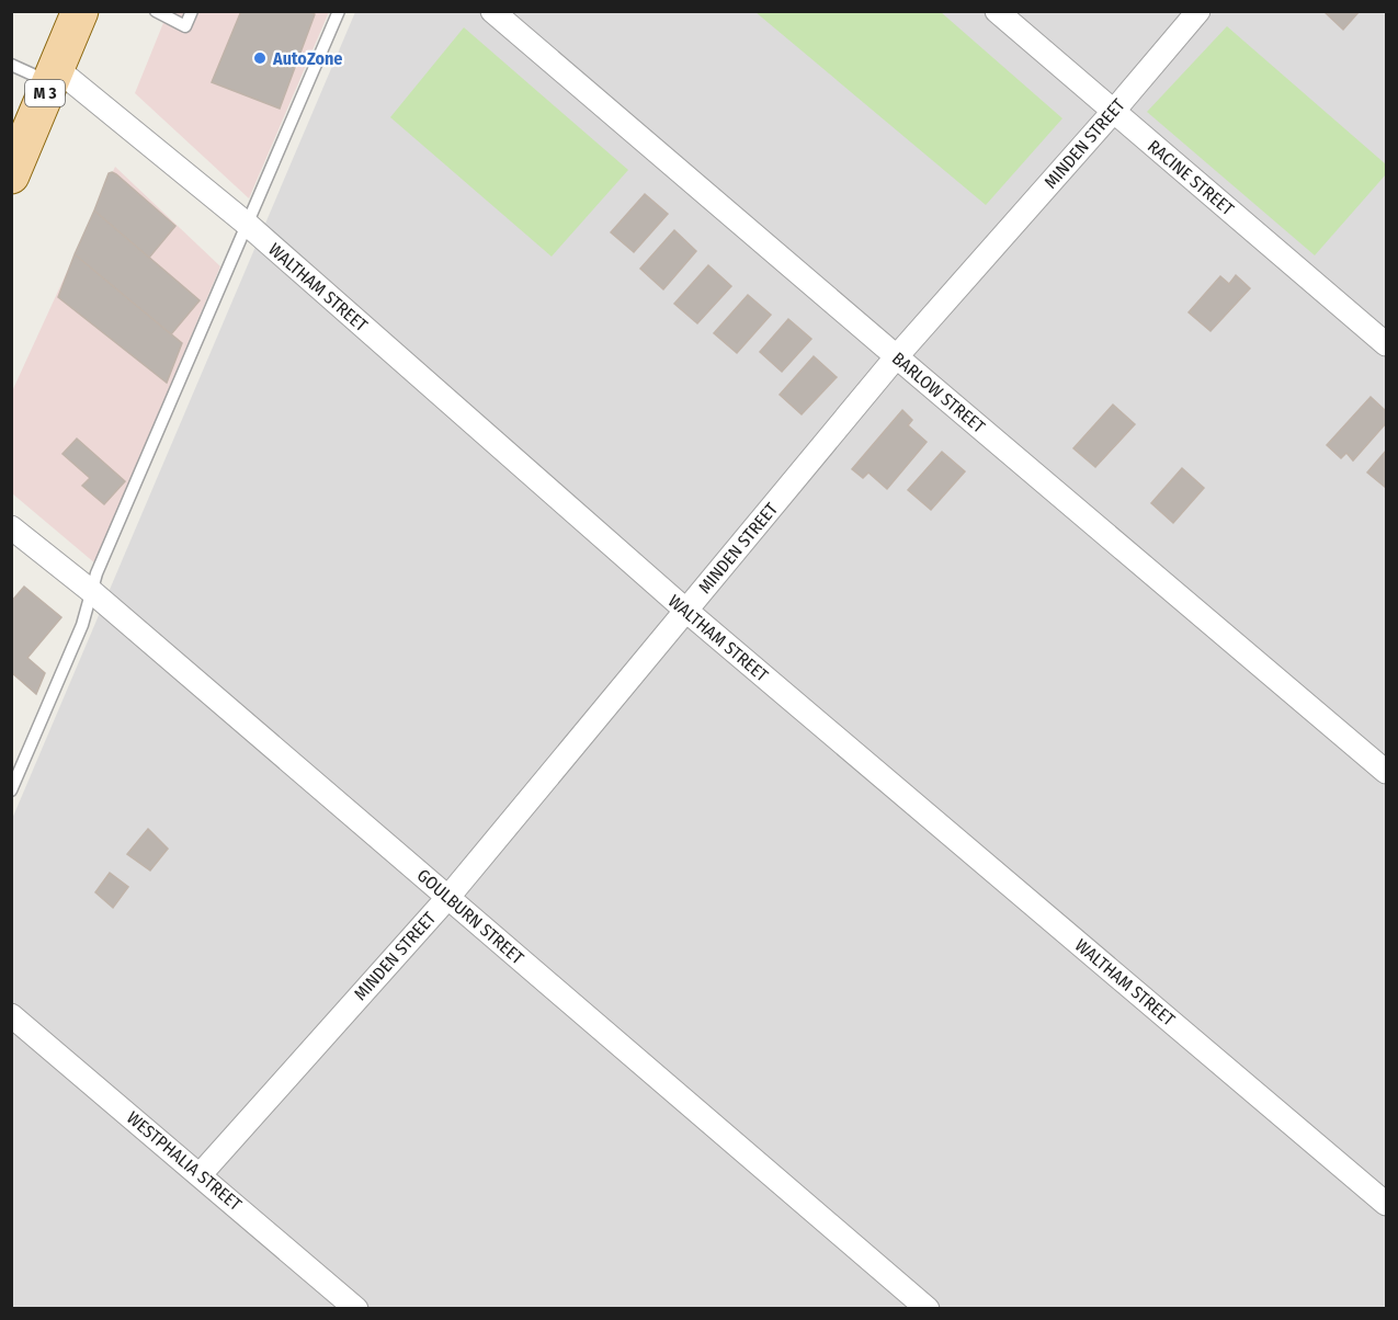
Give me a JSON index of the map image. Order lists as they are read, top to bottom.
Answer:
{
  "streets": {
    "main road": ["M 3"],
    "street": [
      "MINDEN STREET",
      "RACINE STREET",
      "WALTHAM STREET",
      "BARLOW STREET",
      "GOULBURN STREET",
      "WESTPHALIA STREET"
    ]
  },
  "crossings": [
    ["M 3", "WALTHAM STREET"],
    ["MINDEN STREET", "RACINE STREET"],
    ["MINDEN STREET", "WALTHAM STREET"],
    ["MINDEN STREET", "BARLOW STREET"],
    ["MINDEN STREET", "GOULBURN STREET"],
    ["MINDEN STREET", "WESTPHALIA STREET"]
  ],
  "places": ["AutoZone"]
}
